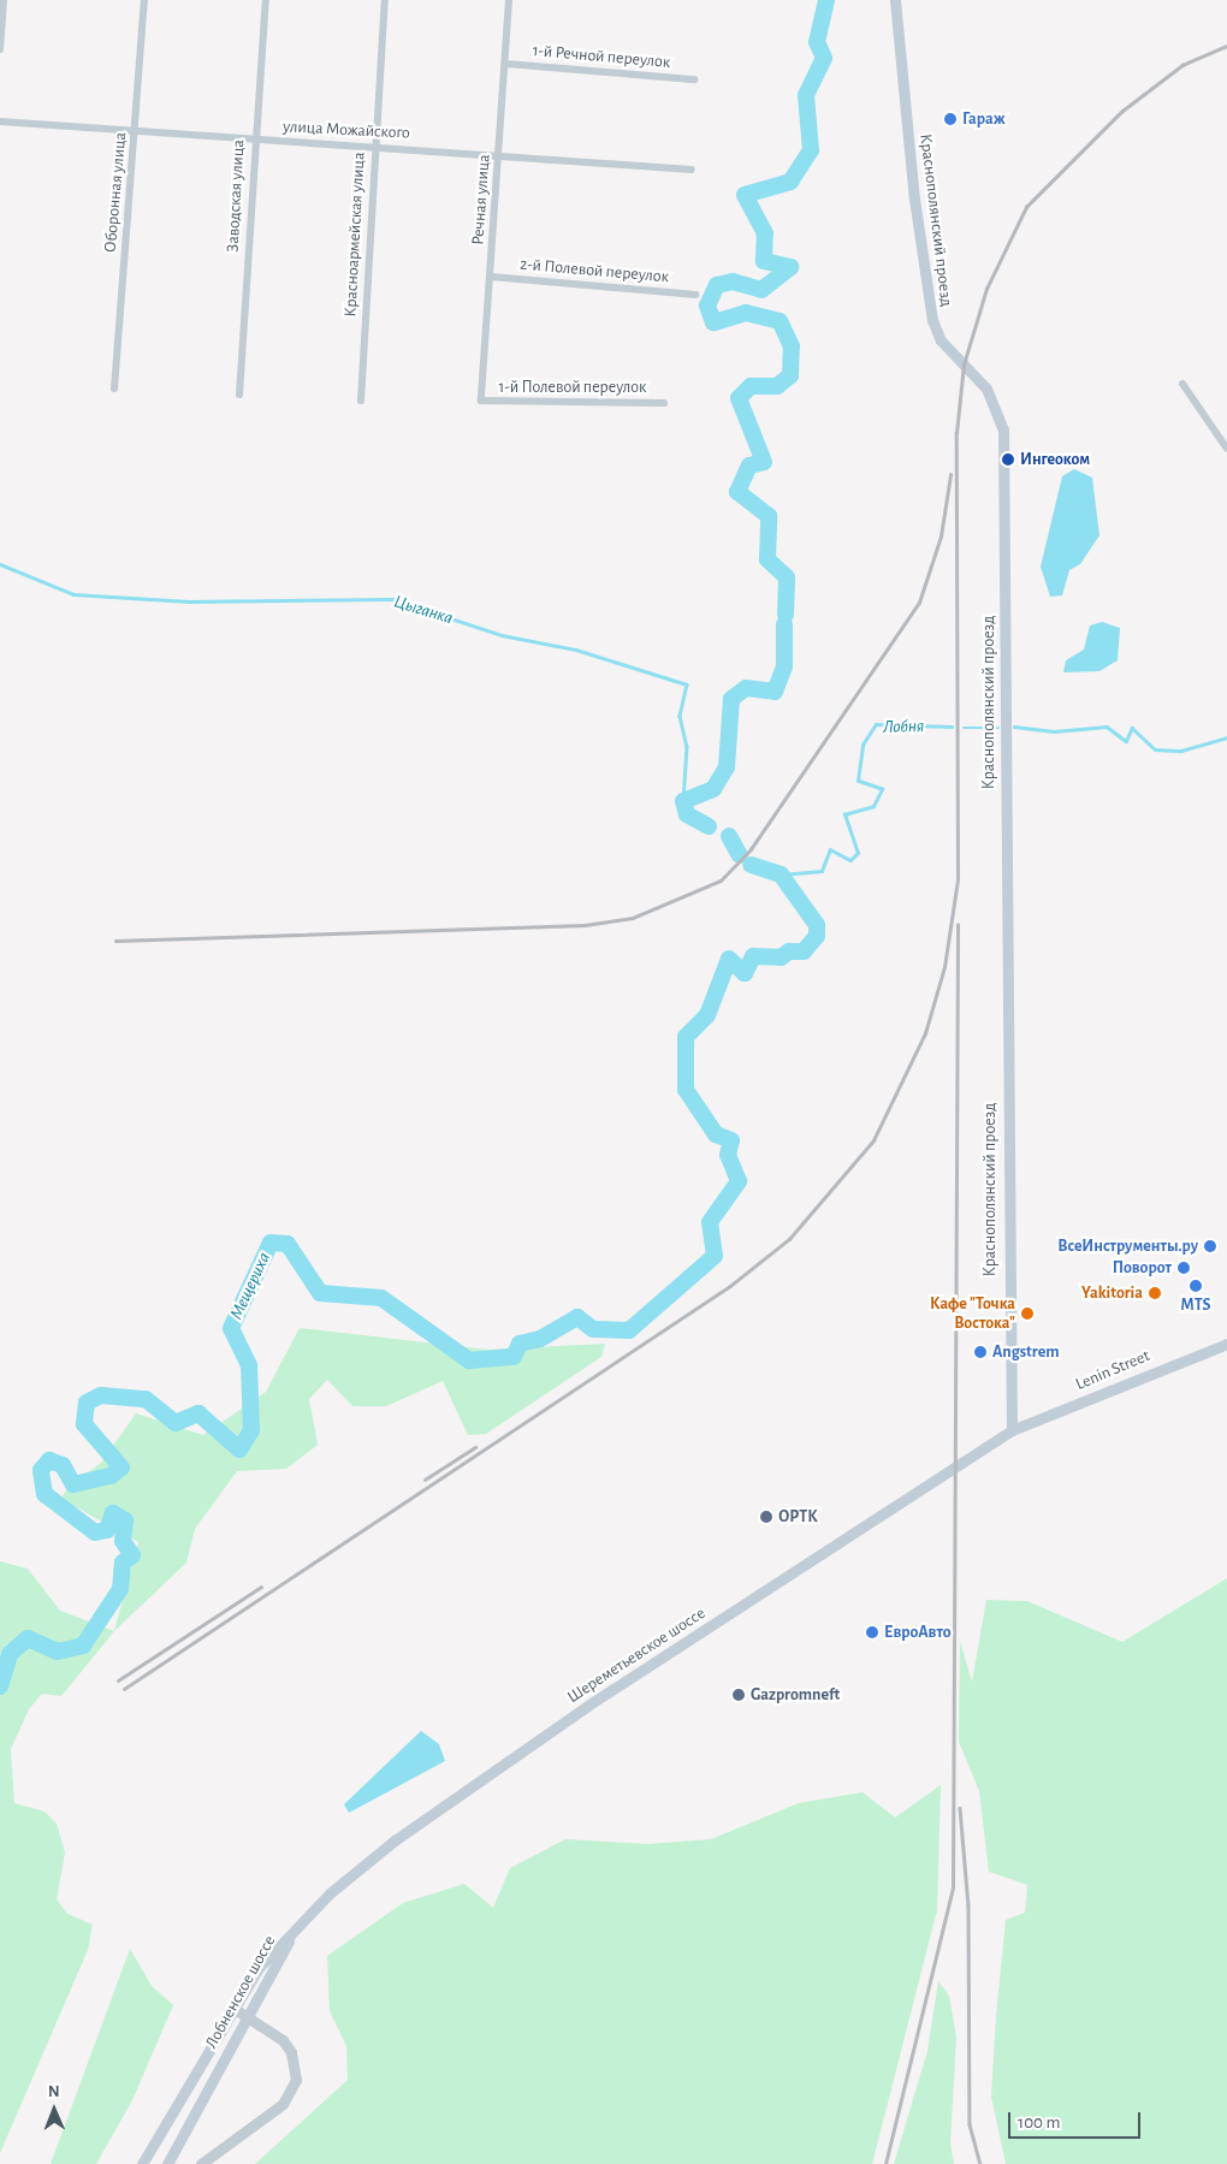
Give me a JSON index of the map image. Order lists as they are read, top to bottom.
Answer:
{
  "streets": {
    "main road": [
      "Краснополянский проезд",
      "Lenin Street",
      "Шереметьевское шоссе",
      "Лобненское шоссе"
    ],
    "street": [
      "1-й Речной переулок",
      "улица Можайского",
      "Оборонная улица",
      "Заводская улица",
      "Речная улица",
      "Красноармейская улица",
      "2-й Полевой переулок",
      "1-й Полевой переулок"
    ]
  },
  "crossings": [
    ["1-й Речной переулок", "Речная улица"],
    ["улица Можайского", "Оборонная улица"],
    ["улица Можайского", "Заводская улица"],
    ["улица Можайского", "Речная улица"],
    ["улица Можайского", "Красноармейская улица"],
    ["Речная улица", "2-й Полевой переулок"],
    ["Речная улица", "1-й Полевой переулок"],
    ["Краснополянский проезд", "Lenin Street"],
    ["Краснополянский проезд", "Шереметьевское шоссе"],
    ["Lenin Street", "Шереметьевское шоссе"],
    ["Шереметьевское шоссе", "Лобненское шоссе"]
  ],
  "water": ["Цыганка", "Лобня", "Мещериха"],
  "places": [
    "Гараж",
    "Ингеоком",
    "ВсеИнструменты.ру",
    "Поворот",
    "MTS",
    "Yakitoria",
    "Кафе \"Точка Востока\"",
    "Angstrem",
    "ОРТК",
    "ЕвроАвто",
    "Gazpromneft"
  ],
  "scale_bar": "100 m",
  "north": "top"
}
